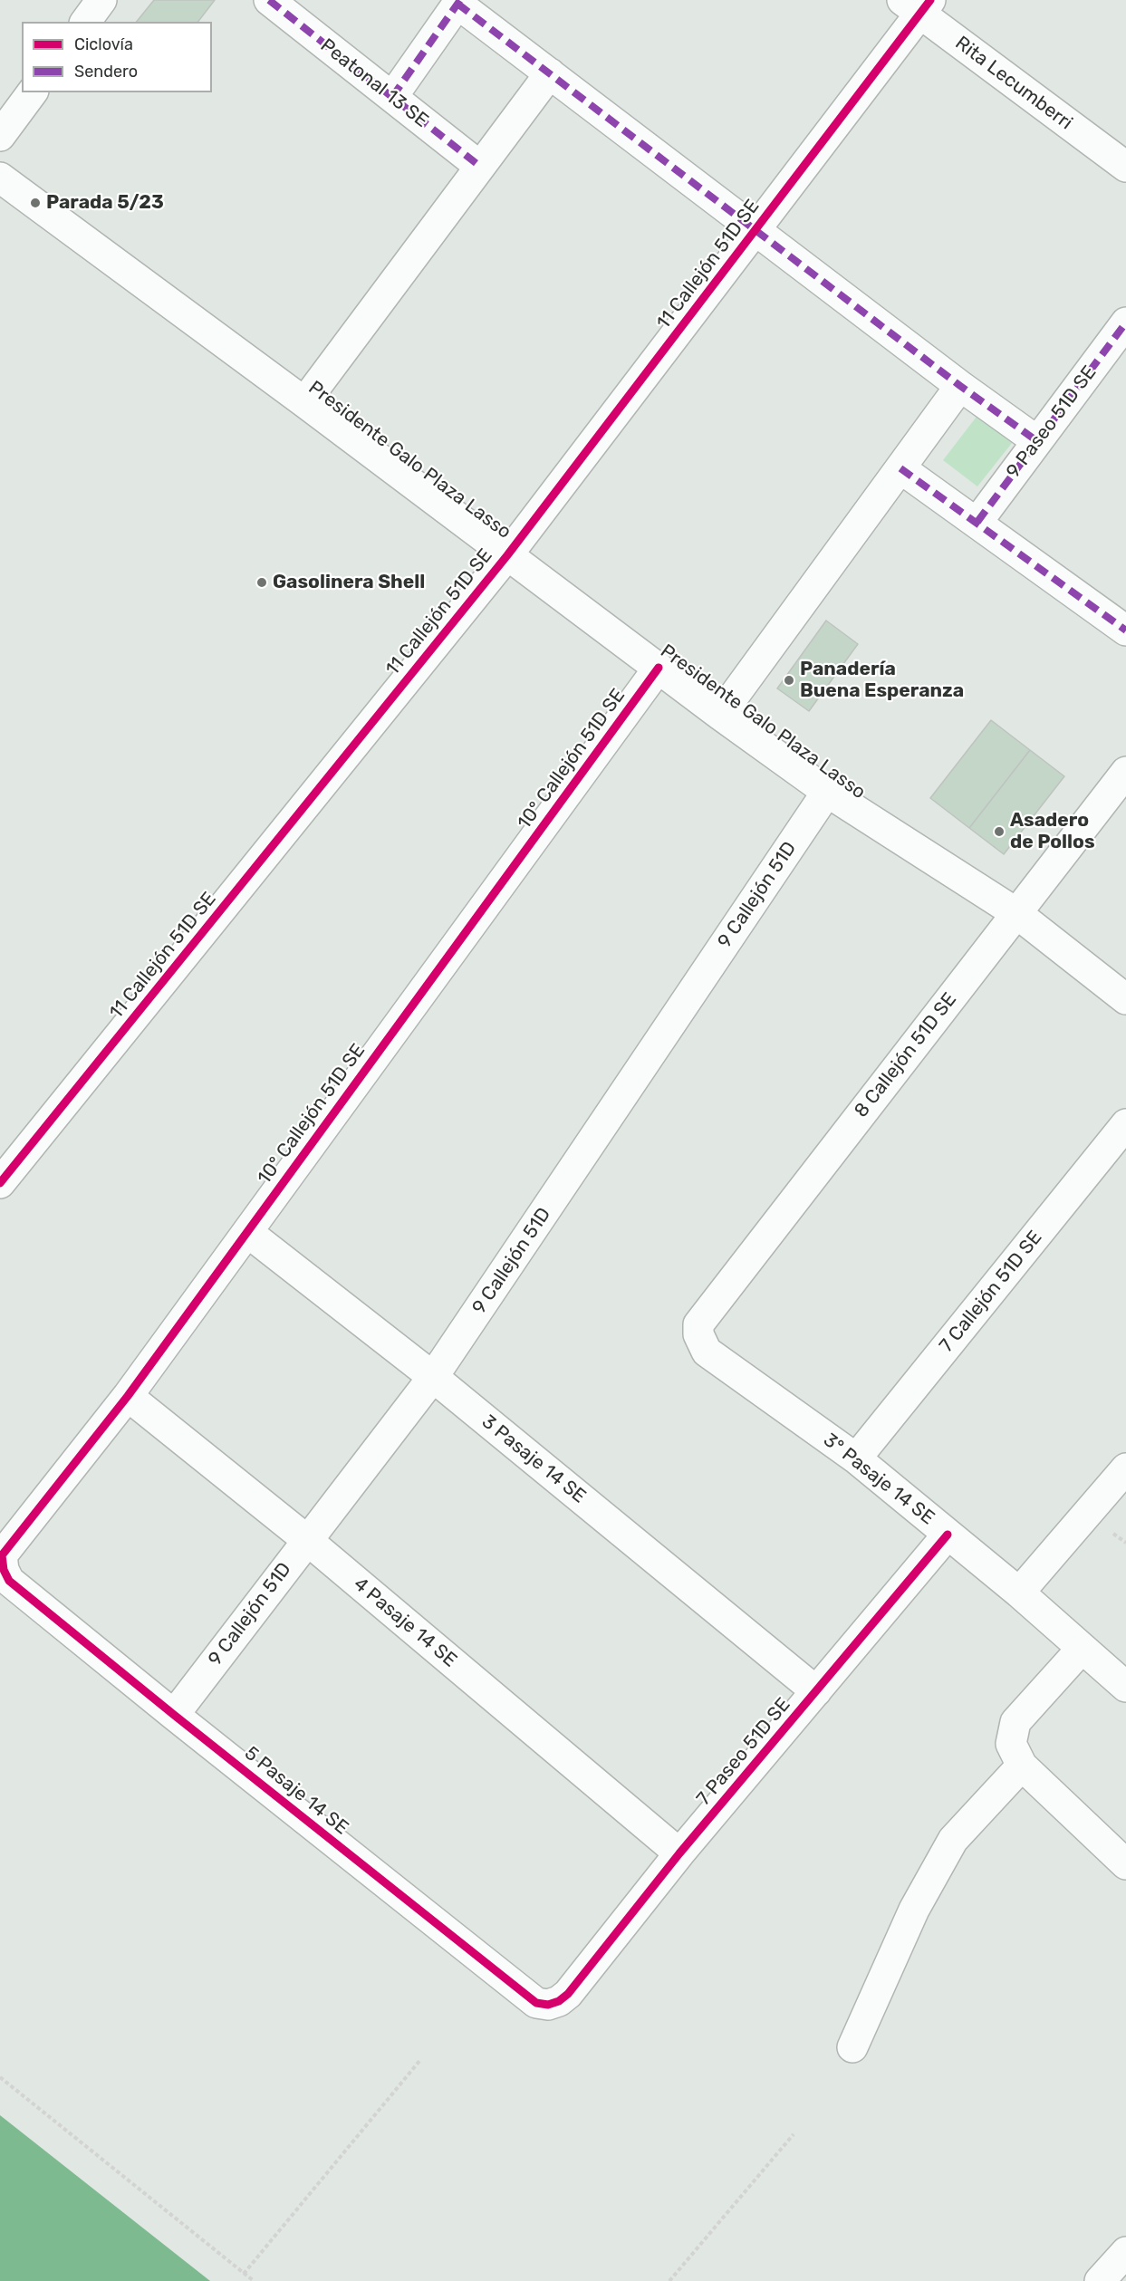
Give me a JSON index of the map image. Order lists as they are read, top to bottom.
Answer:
{
  "streets": {
    "street": [
      "Peatonal 13 SE",
      "Rita Lecumberri",
      "11 Callejón 51D SE",
      "9 Paseo 51D SE",
      "Presidente Galo Plaza Lasso",
      "10° Callejón 51D SE",
      "9 Callejón 51D",
      "8 Callejón 51D SE",
      "7 Callejón 51D SE",
      "3 Pasaje 14 SE",
      "3° Pasaje 14 SE",
      "4 Pasaje 14 SE",
      "7 Paseo 51D SE",
      "5 Pasaje 14 SE"
    ]
  },
  "crossings": [
    ["Rita Lecumberri", "11 Callejón 51D SE"],
    ["11 Callejón 51D SE", "Presidente Galo Plaza Lasso"],
    ["Presidente Galo Plaza Lasso", "10° Callejón 51D SE"],
    ["Presidente Galo Plaza Lasso", "9 Callejón 51D"],
    ["Presidente Galo Plaza Lasso", "8 Callejón 51D SE"],
    ["10° Callejón 51D SE", "3 Pasaje 14 SE"],
    ["10° Callejón 51D SE", "4 Pasaje 14 SE"],
    ["10° Callejón 51D SE", "5 Pasaje 14 SE"],
    ["9 Callejón 51D", "3 Pasaje 14 SE"],
    ["9 Callejón 51D", "4 Pasaje 14 SE"],
    ["9 Callejón 51D", "5 Pasaje 14 SE"],
    ["8 Callejón 51D SE", "3° Pasaje 14 SE"],
    ["7 Callejón 51D SE", "3° Pasaje 14 SE"],
    ["3 Pasaje 14 SE", "7 Paseo 51D SE"],
    ["3° Pasaje 14 SE", "7 Paseo 51D SE"],
    ["4 Pasaje 14 SE", "7 Paseo 51D SE"],
    ["7 Paseo 51D SE", "5 Pasaje 14 SE"]
  ],
  "places": [
    "Parada 5/23",
    "Gasolinera Shell",
    "Panadería Buena Esperanza",
    "Asadero de Pollos"
  ],
  "legend": ["Ciclovía", "Sendero"]
}
